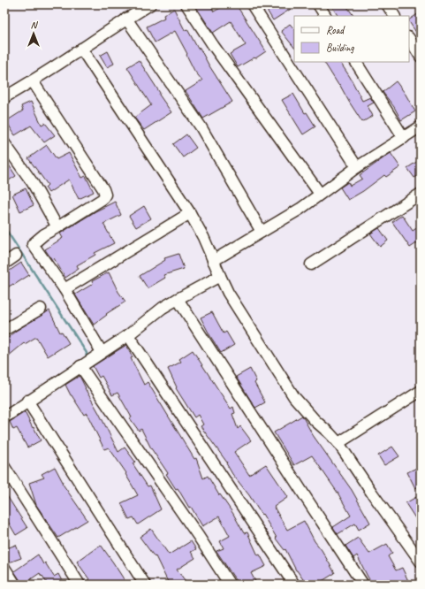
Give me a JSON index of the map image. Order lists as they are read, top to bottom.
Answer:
{
  "legend": ["Road", "Building"],
  "north": "top"
}
